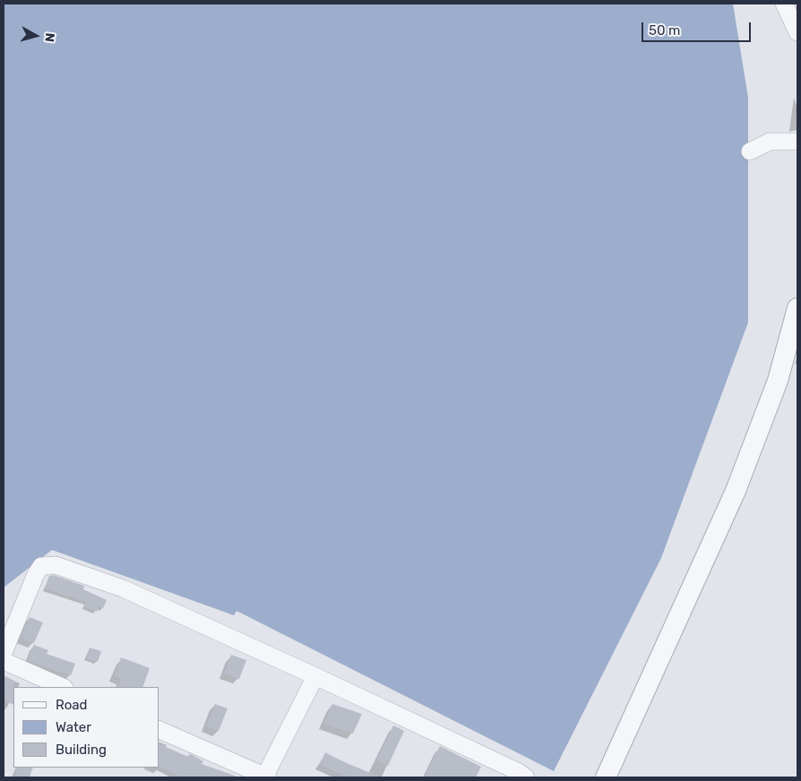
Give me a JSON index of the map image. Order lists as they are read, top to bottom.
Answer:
{
  "legend": ["Road", "Water", "Building"],
  "scale_bar": "50 m",
  "north": "right"
}
